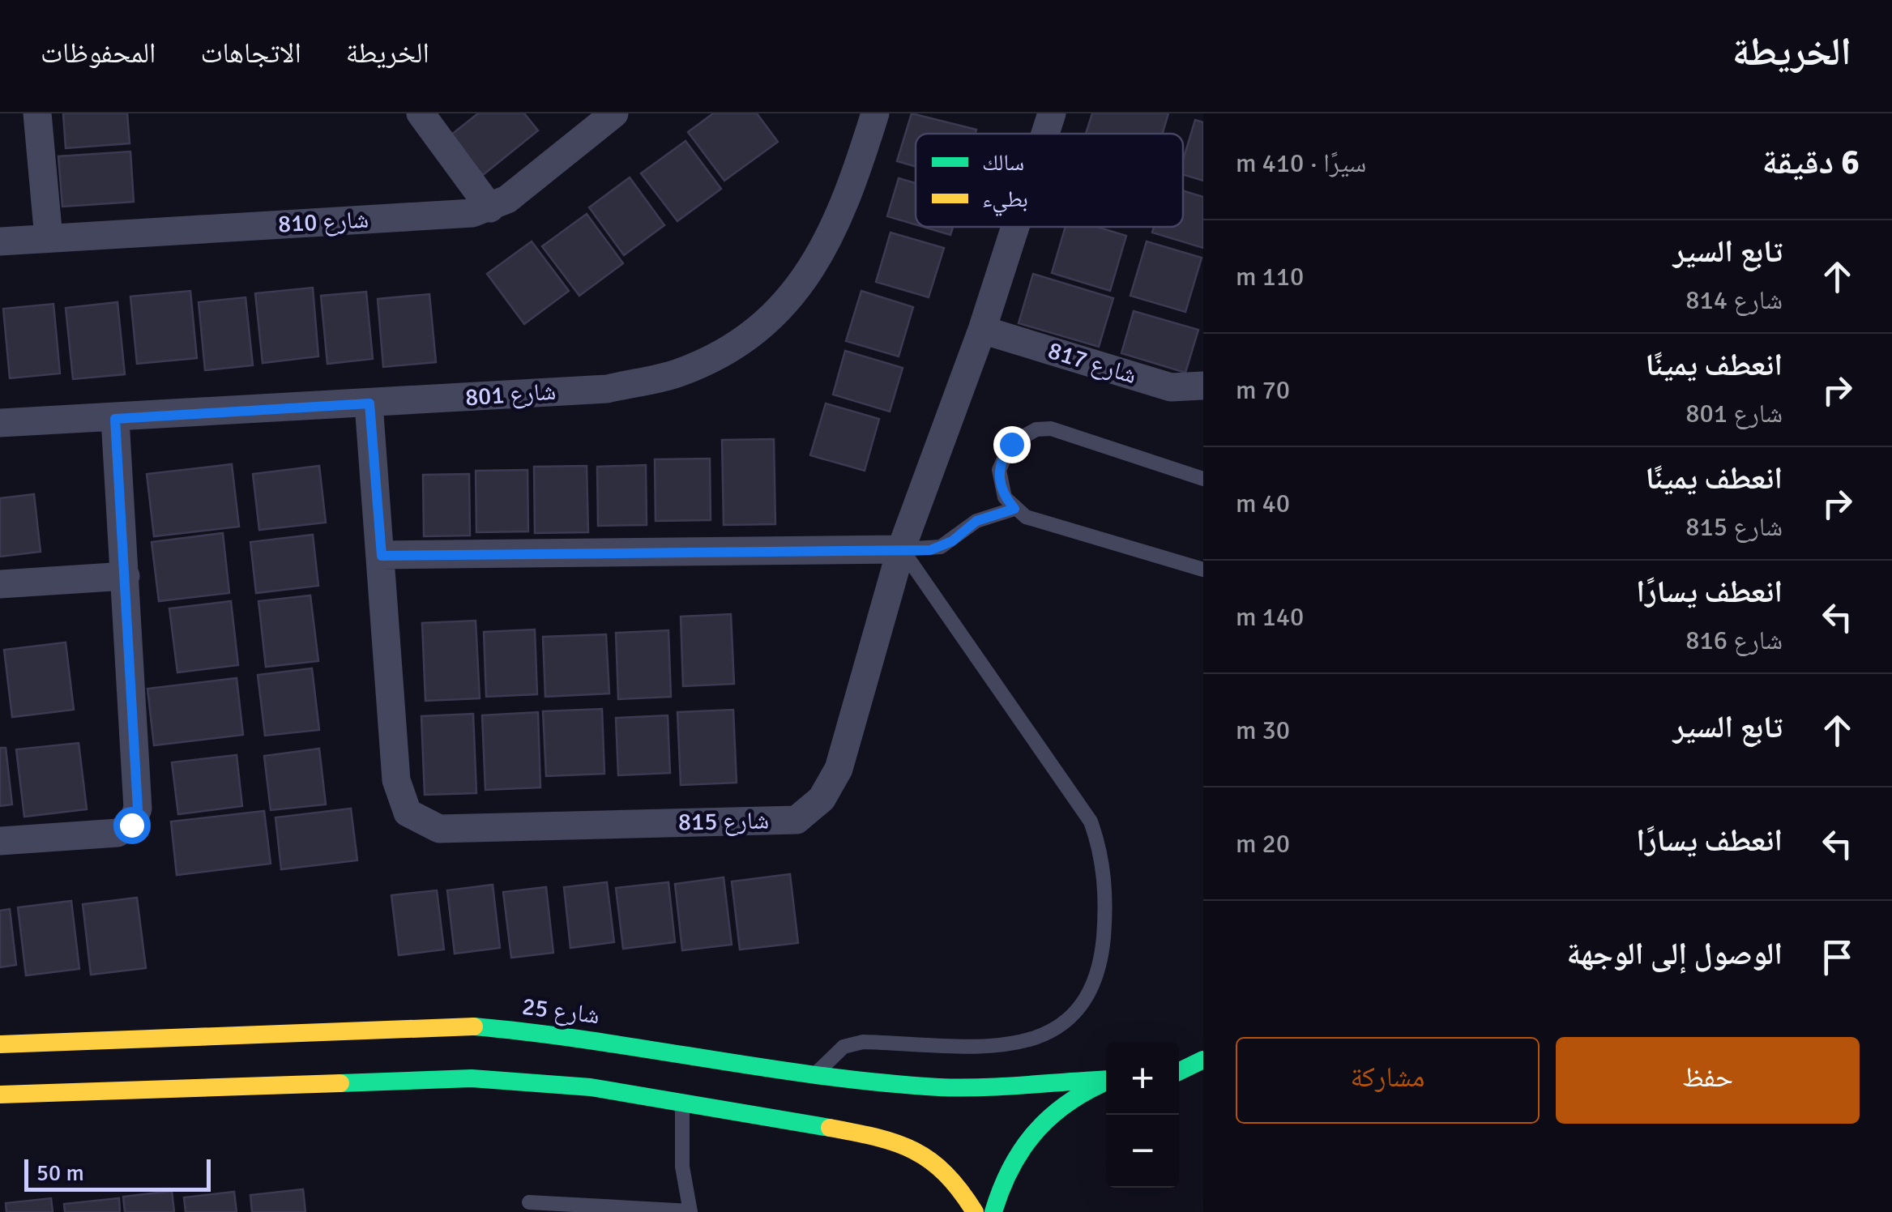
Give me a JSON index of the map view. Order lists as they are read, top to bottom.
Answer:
{
  "streets": {
    "street": [
      "شارع 810",
      "شارع 817",
      "شارع 801",
      "شارع 815",
      "شارع 25"
    ]
  },
  "crossings": [
    ["شارع 817", "شارع 815"],
    ["شارع 801", "شارع 815"]
  ],
  "legend": ["سالك", "بطيء"],
  "scale_bar": "50 m",
  "page": {
    "header": "الخريطة",
    "nav": ["الخريطة", "الاتجاهات", "المحفوظات"],
    "heading": ["6 دقيقة", "سيرًا · 410 m"],
    "list": [
      ["تابع السير", "شارع 814", "110 m"],
      ["انعطف يمينًا", "شارع 801", "70 m"],
      ["انعطف يمينًا", "شارع 815", "40 m"],
      ["انعطف يسارًا", "شارع 816", "140 m"],
      ["تابع السير", "30 m"],
      ["انعطف يسارًا", "20 m"],
      "الوصول إلى الوجهة"
    ],
    "buttons": ["حفظ", "مشاركة"],
    "map_buttons": ["+", "−"],
    "scale": "50 m"
  }
}
